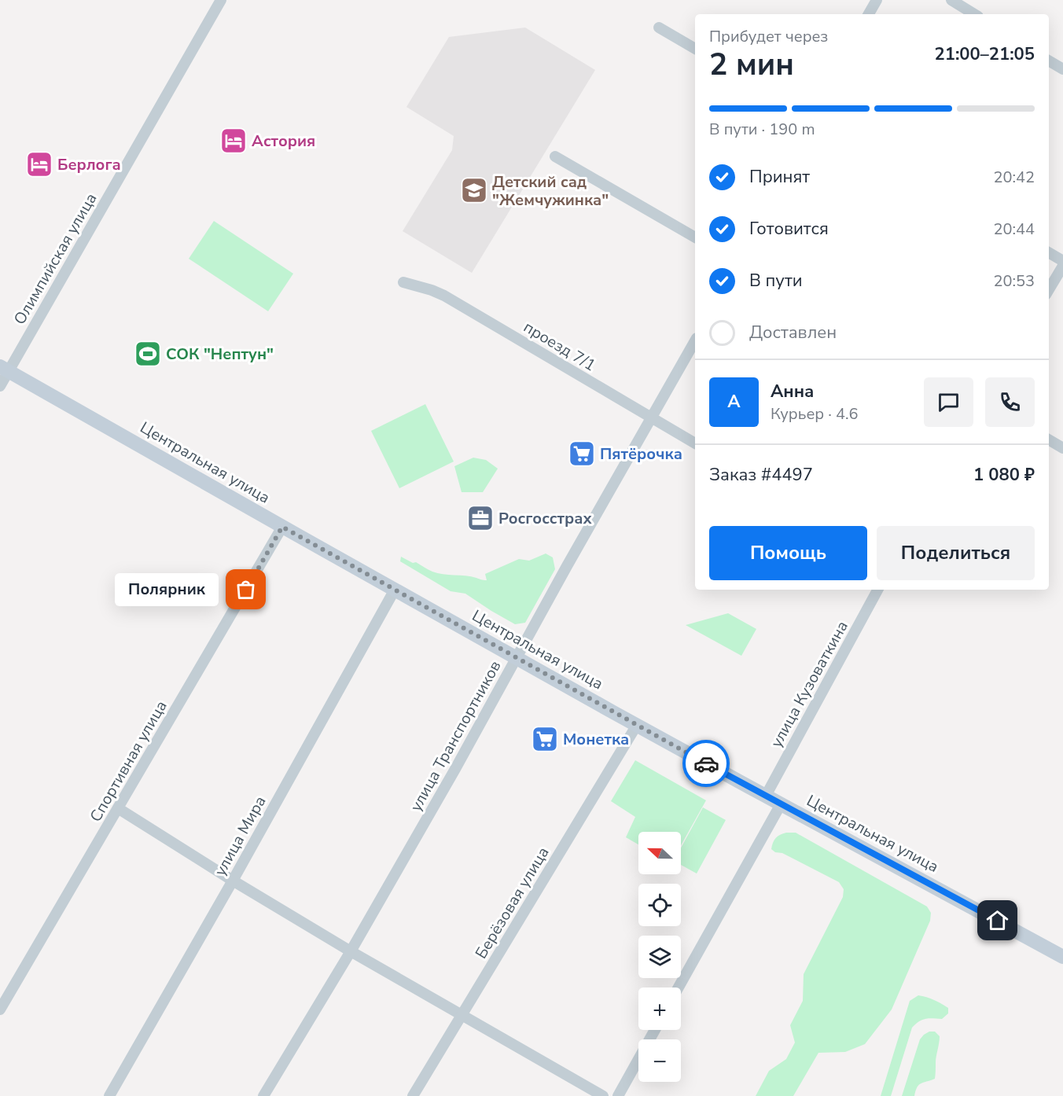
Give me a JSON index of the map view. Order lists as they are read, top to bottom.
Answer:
{
  "streets": {
    "street": [
      "Олимпийская улица",
      "проезд 7/1",
      "Центральная улица",
      "улица Кузоваткина",
      "улица Транспортников",
      "Спортивная улица",
      "улица Мира",
      "Берёзовая улица"
    ]
  },
  "crossings": [
    ["Олимпийская улица", "Центральная улица"],
    ["проезд 7/1", "улица Транспортников"],
    ["Центральная улица", "улица Кузоваткина"],
    ["Центральная улица", "улица Транспортников"],
    ["Центральная улица", "Спортивная улица"],
    ["Центральная улица", "улица Мира"],
    ["Центральная улица", "Берёзовая улица"]
  ],
  "places": {
    "hotel": ["Астория", "Берлога"],
    "school or university": ["Детский сад \"Жемчужинка\""],
    "sports": ["СОК \"Нептун\""],
    "supermarket": ["Пятёрочка", "Монетка"],
    "office": ["Росгосстрах"],
    "other": ["Полярник"]
  },
  "north": "left",
  "page": {
    "heading": ["2 мин", "Прибудет через", "21:00–21:05"],
    "panel": [
      "Анна",
      "Курьер · 4.6",
      "Заказ #4497",
      "1 080 ₽"
    ],
    "bar": "В пути · 190 m",
    "list": [
      ["Принят", "20:42"],
      ["Готовится", "20:44"],
      ["В пути", "20:53"],
      "Доставлен"
    ],
    "round": "А",
    "buttons": ["Помощь", "Поделиться"],
    "bubble": "Полярник",
    "map_buttons": ["+", "−"]
  }
}
